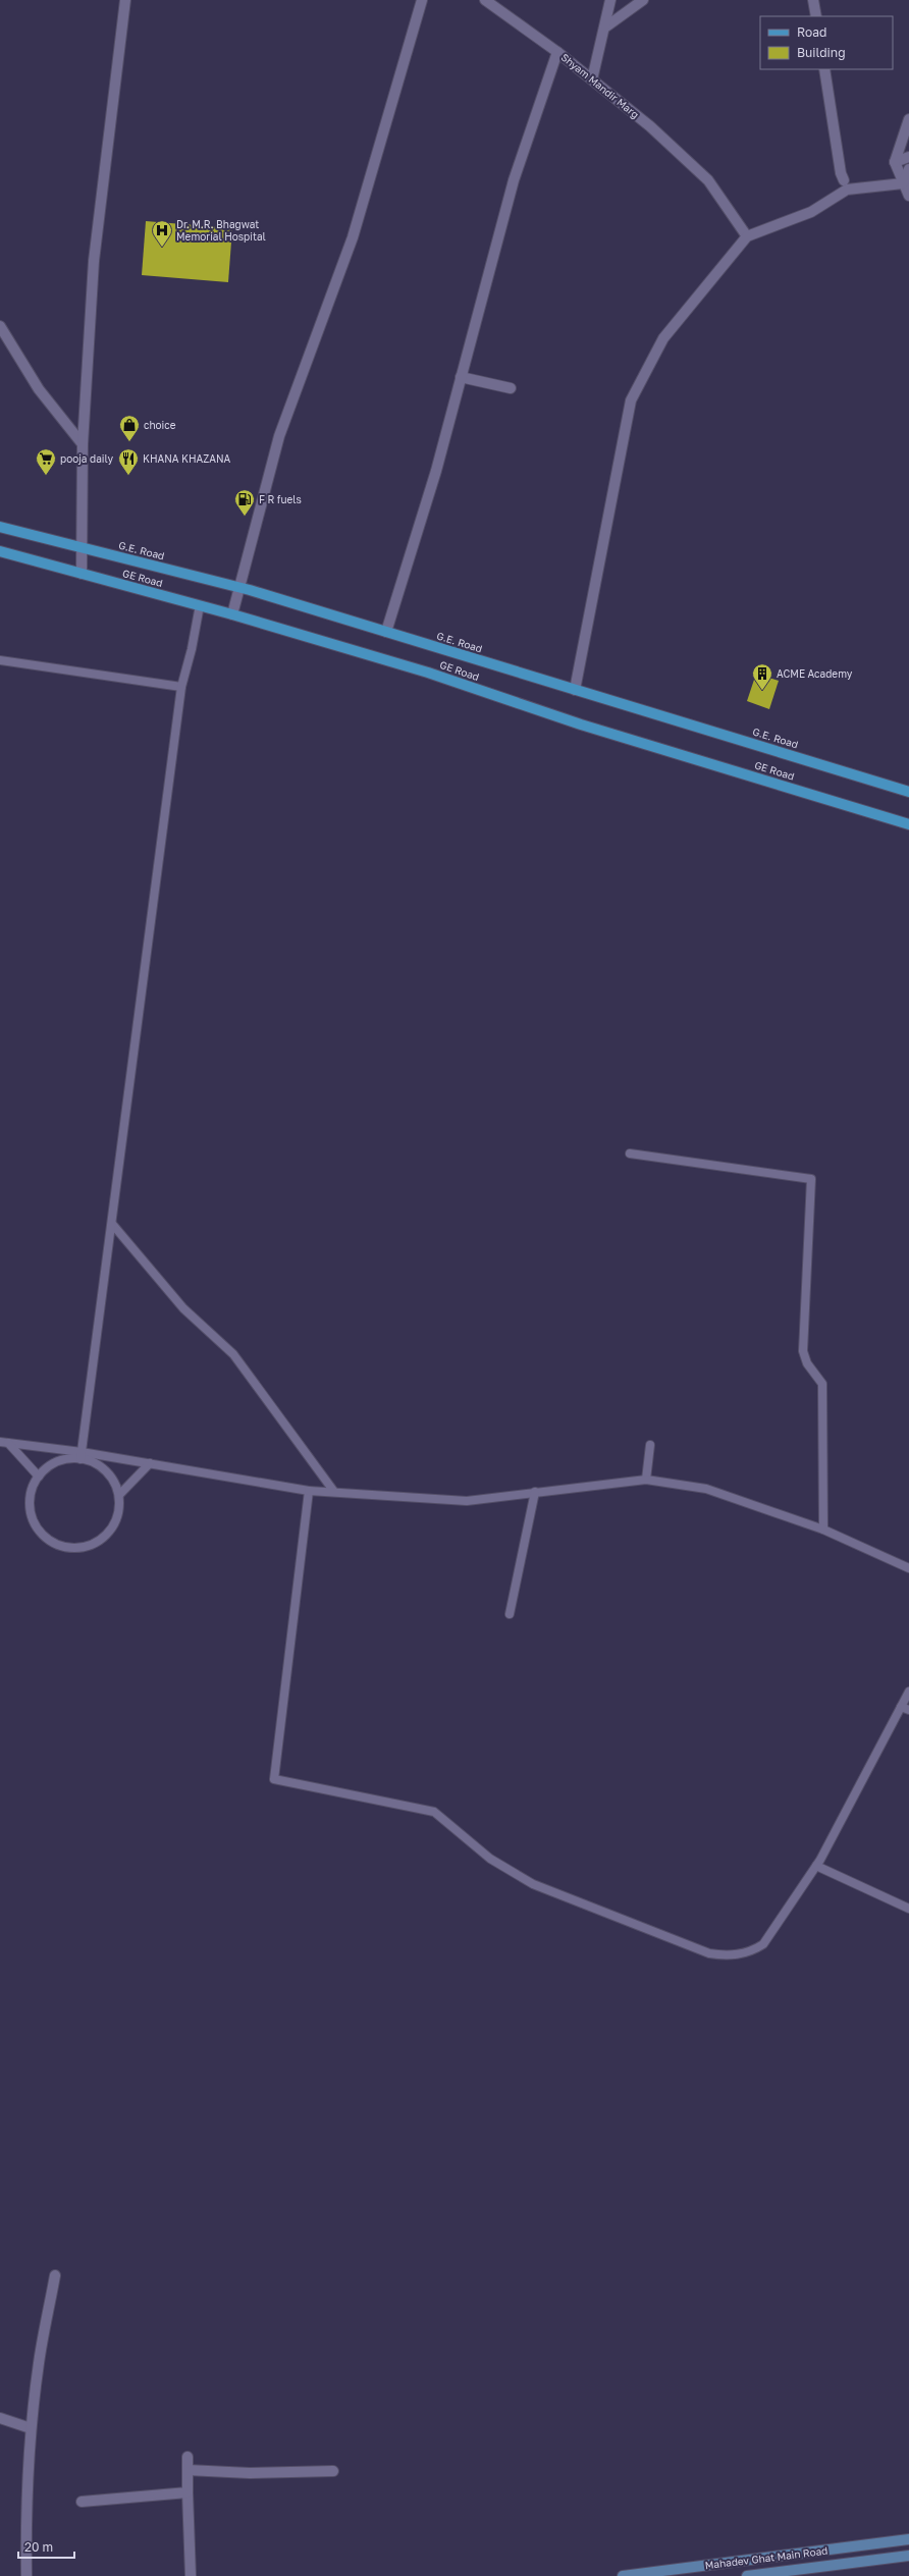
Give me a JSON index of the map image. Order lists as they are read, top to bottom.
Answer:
{
  "streets": {
    "main road": ["G.E. Road", "GE Road"],
    "street": ["Shyam Mandir Marg", "Mahadev Ghat Main Road"]
  },
  "places": {
    "hospital": ["Dr. M.R. Bhagwat Memorial Hospital"],
    "shop": ["choice"],
    "supermarket": ["pooja daily"],
    "restaurant": ["KHANA KHAZANA"],
    "fuel station": ["F R fuels"],
    "building": ["ACME Academy"]
  },
  "legend": ["Road", "Building"],
  "scale_bar": "20 m"
}
